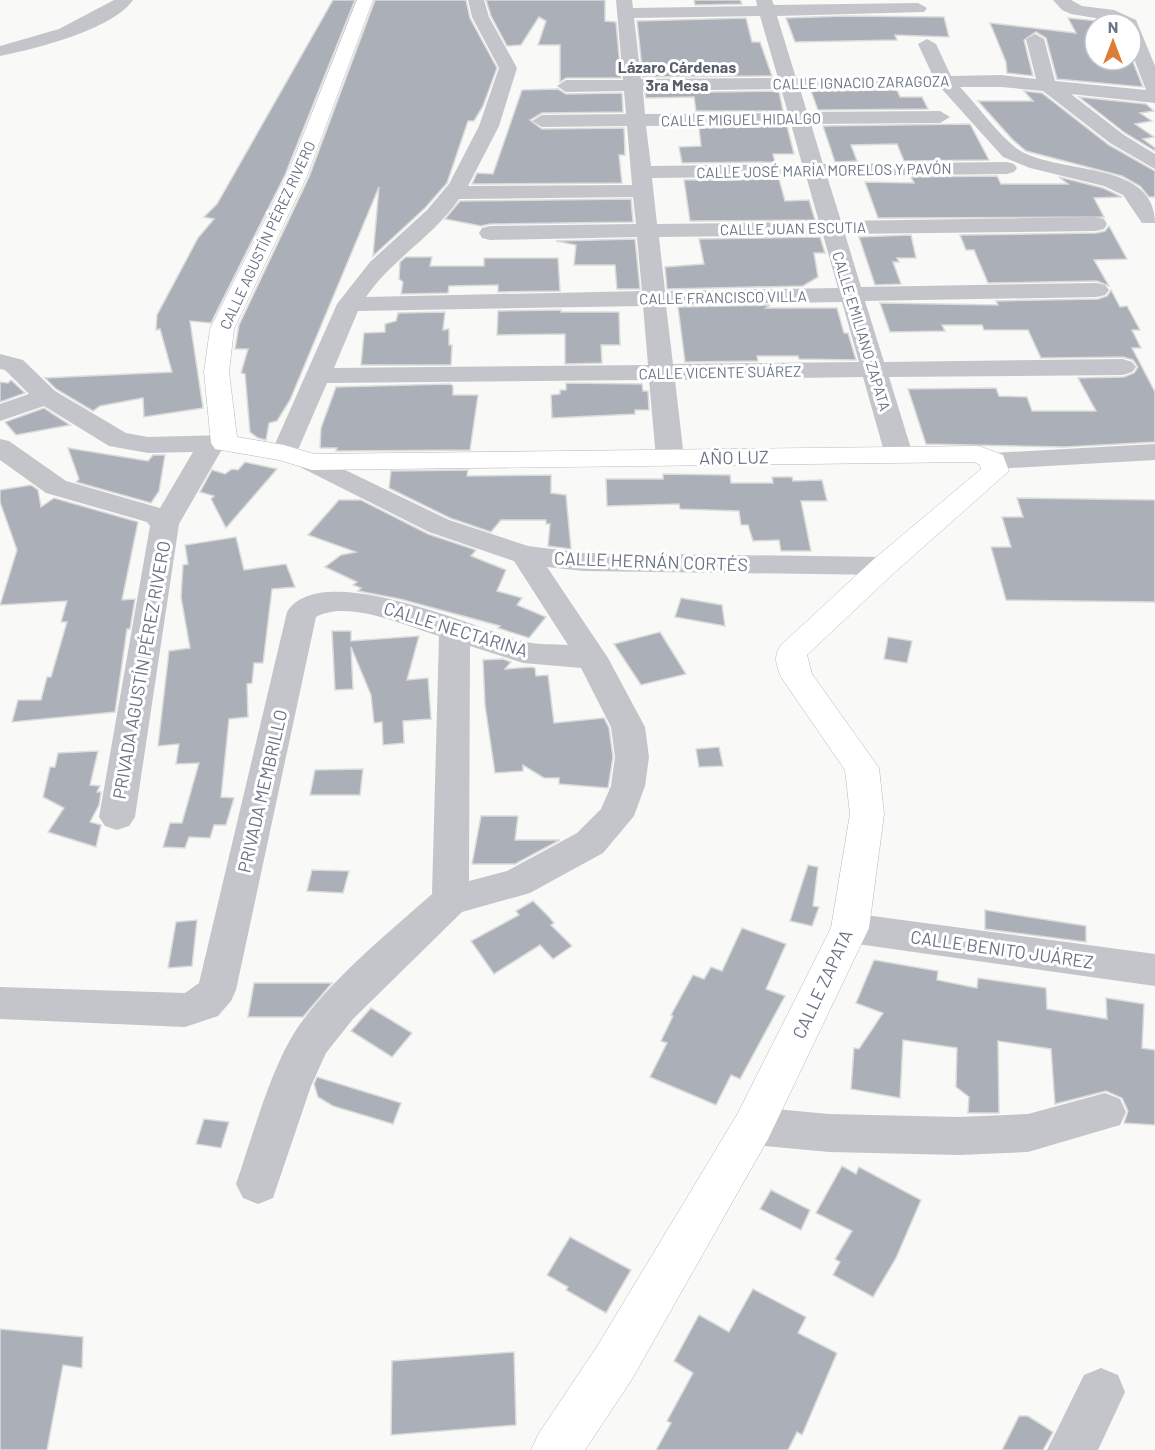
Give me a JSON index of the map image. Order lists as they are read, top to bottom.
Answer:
{
  "streets": {
    "main road": [
      "CALLE AGUSTÍN PÉREZ RIVERO",
      "AÑO LUZ",
      "CALLE HERNÁN CORTÉS",
      "CALLE ZAPATA"
    ],
    "street": [
      "CALLE IGNACIO ZARAGOZA",
      "CALLE MIGUEL HIDALGO",
      "CALLE JOSÉ MARÍA MORELOS Y PAVÓN",
      "CALLE JUAN ESCUTIA",
      "CALLE FRANCISCO VILLA",
      "CALLE EMILIANO ZAPATA",
      "CALLE VICENTE SUÁREZ",
      "CALLE NECTARINA",
      "PRIVADA AGUSTÍN PÉREZ RIVERO",
      "PRIVADA MEMBRILLO",
      "CALLE BENITO JUÁREZ"
    ]
  },
  "crossings": [
    ["CALLE IGNACIO ZARAGOZA", "CALLE EMILIANO ZAPATA"],
    ["CALLE MIGUEL HIDALGO", "CALLE EMILIANO ZAPATA"],
    ["CALLE JOSÉ MARÍA MORELOS Y PAVÓN", "CALLE EMILIANO ZAPATA"],
    ["CALLE JUAN ESCUTIA", "CALLE EMILIANO ZAPATA"],
    ["CALLE AGUSTÍN PÉREZ RIVERO", "CALLE HERNÁN CORTÉS"],
    ["CALLE FRANCISCO VILLA", "CALLE EMILIANO ZAPATA"],
    ["CALLE EMILIANO ZAPATA", "CALLE VICENTE SUÁREZ"],
    ["CALLE EMILIANO ZAPATA", "AÑO LUZ"],
    ["AÑO LUZ", "CALLE HERNÁN CORTÉS"],
    ["AÑO LUZ", "CALLE ZAPATA"],
    ["CALLE HERNÁN CORTÉS", "CALLE ZAPATA"],
    ["CALLE NECTARINA", "PRIVADA MEMBRILLO"],
    ["CALLE BENITO JUÁREZ", "CALLE ZAPATA"]
  ],
  "districts": ["Lázaro Cárdenas 3ra Mesa"],
  "north": "top"
}
